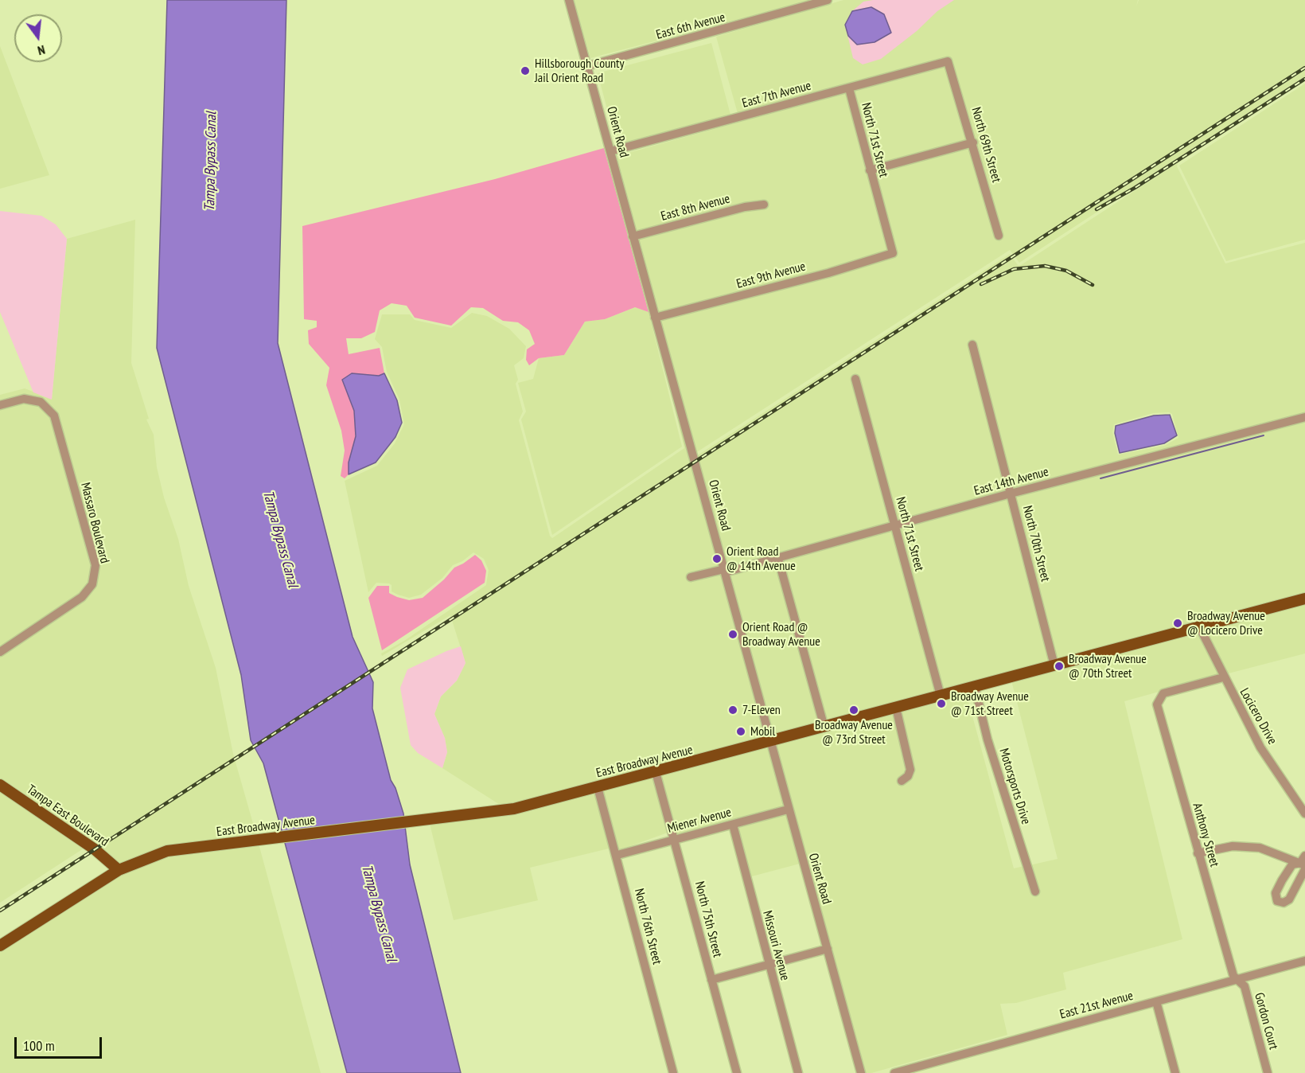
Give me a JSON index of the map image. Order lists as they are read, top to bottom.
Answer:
{
  "streets": {
    "main road": ["East Broadway Avenue", "Tampa East Boulevard"],
    "street": [
      "East 6th Avenue",
      "East 7th Avenue",
      "Orient Road",
      "North 71st Street",
      "North 69th Street",
      "East 8th Avenue",
      "East 9th Avenue",
      "East 14th Avenue",
      "Massaro Boulevard",
      "North 70th Street",
      "Locicero Drive",
      "Motorsports Drive",
      "Miener Avenue",
      "Anthony Street",
      "North 75th Street",
      "North 76th Street",
      "Missouri Avenue",
      "East 21st Avenue",
      "Gordon Court"
    ]
  },
  "crossings": [
    ["East 6th Avenue", "Orient Road"],
    ["East 7th Avenue", "Orient Road"],
    ["East 7th Avenue", "North 71st Street"],
    ["East 7th Avenue", "North 69th Street"],
    ["Orient Road", "East 8th Avenue"],
    ["Orient Road", "East 9th Avenue"],
    ["Orient Road", "East 14th Avenue"],
    ["Orient Road", "East Broadway Avenue"],
    ["Orient Road", "Miener Avenue"],
    ["North 71st Street", "East 9th Avenue"],
    ["North 71st Street", "East 14th Avenue"],
    ["North 71st Street", "East Broadway Avenue"],
    ["East 14th Avenue", "North 70th Street"],
    ["North 70th Street", "East Broadway Avenue"],
    ["Locicero Drive", "East Broadway Avenue"],
    ["Locicero Drive", "Anthony Street"],
    ["East Broadway Avenue", "Motorsports Drive"],
    ["East Broadway Avenue", "Tampa East Boulevard"],
    ["East Broadway Avenue", "North 75th Street"],
    ["East Broadway Avenue", "North 76th Street"],
    ["Miener Avenue", "North 75th Street"],
    ["Miener Avenue", "North 76th Street"],
    ["Miener Avenue", "Missouri Avenue"],
    ["Anthony Street", "East 21st Avenue"],
    ["Anthony Street", "Gordon Court"],
    ["East 21st Avenue", "Gordon Court"]
  ],
  "water": ["Tampa Bypass Canal"],
  "places": [
    "Hillsborough County Jail Orient Road",
    "Orient Road @ 14th Avenue",
    "Broadway Avenue @ Locicero Drive",
    "Orient Road @ Broadway Avenue",
    "Broadway Avenue @ 70th Street",
    "Broadway Avenue @ 71st Street",
    "7-Eleven",
    "Broadway Avenue @ 73rd Street",
    "Mobil"
  ],
  "scale_bar": "100 m",
  "north": "bottom"
}
